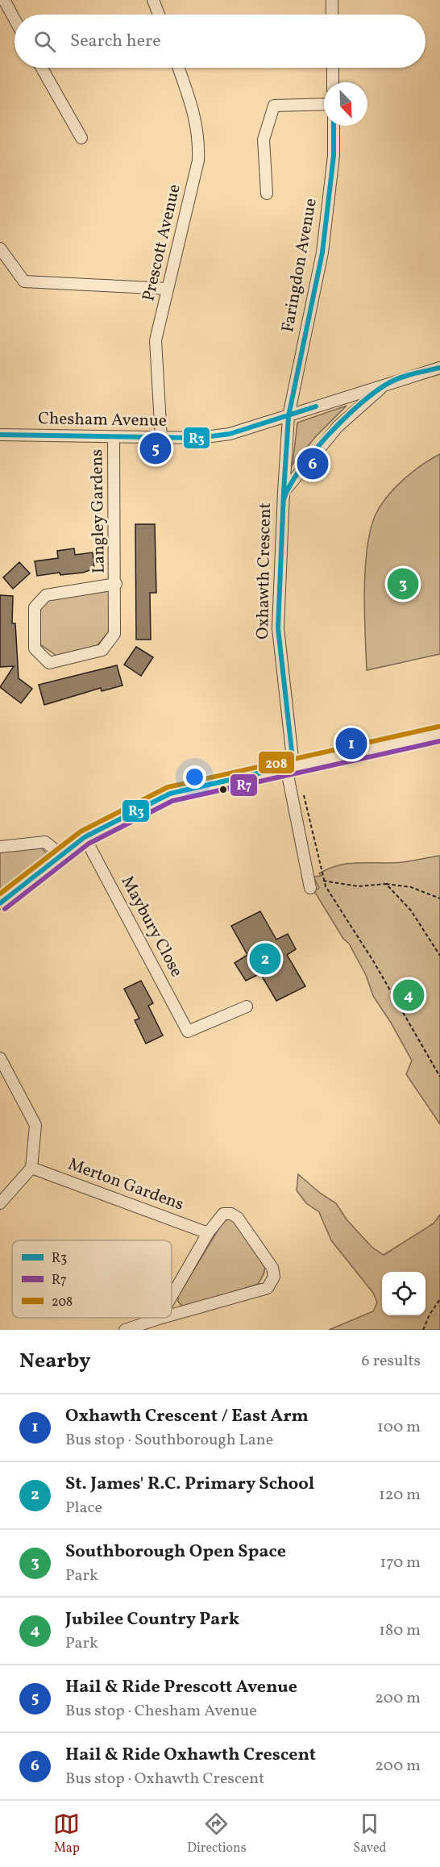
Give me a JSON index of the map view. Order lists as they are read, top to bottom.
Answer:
{
  "streets": {
    "street": [
      "Prescott Avenue",
      "Faringdon Avenue",
      "Chesham Avenue",
      "Langley Gardens",
      "Oxhawth Crescent",
      "Maybury Close",
      "Merton Gardens"
    ]
  },
  "crossings": [
    ["Prescott Avenue", "Chesham Avenue"],
    ["Faringdon Avenue", "Chesham Avenue"],
    ["Faringdon Avenue", "Oxhawth Crescent"],
    ["Chesham Avenue", "Langley Gardens"],
    ["Chesham Avenue", "Oxhawth Crescent"]
  ],
  "lines": ["transit line R3", "transit line 208", "transit line R7"],
  "legend": ["R3", "R7", "208"],
  "north": "bottom right",
  "page": {
    "search": "Search here",
    "pins": [
      "5",
      "6",
      "3",
      "1",
      "2",
      "4"
    ],
    "heading": ["Nearby", "6 results"],
    "list": [
      {
        "mark": "1",
        "name": "Oxhawth Crescent / East Arm",
        "note": "Bus stop · Southborough Lane",
        "value": "100 m"
      },
      {
        "mark": "2",
        "name": "St. James' R.C. Primary School",
        "note": "Place",
        "value": "120 m"
      },
      {
        "mark": "3",
        "name": "Southborough Open Space",
        "note": "Park",
        "value": "170 m"
      },
      {
        "mark": "4",
        "name": "Jubilee Country Park",
        "note": "Park",
        "value": "180 m"
      },
      {
        "mark": "5",
        "name": "Hail & Ride Prescott Avenue",
        "note": "Bus stop · Chesham Avenue",
        "value": "200 m"
      },
      {
        "mark": "6",
        "name": "Hail & Ride Oxhawth Crescent",
        "note": "Bus stop · Oxhawth Crescent",
        "value": "200 m"
      }
    ],
    "nav": ["Map", "Directions", "Saved"]
  }
}
